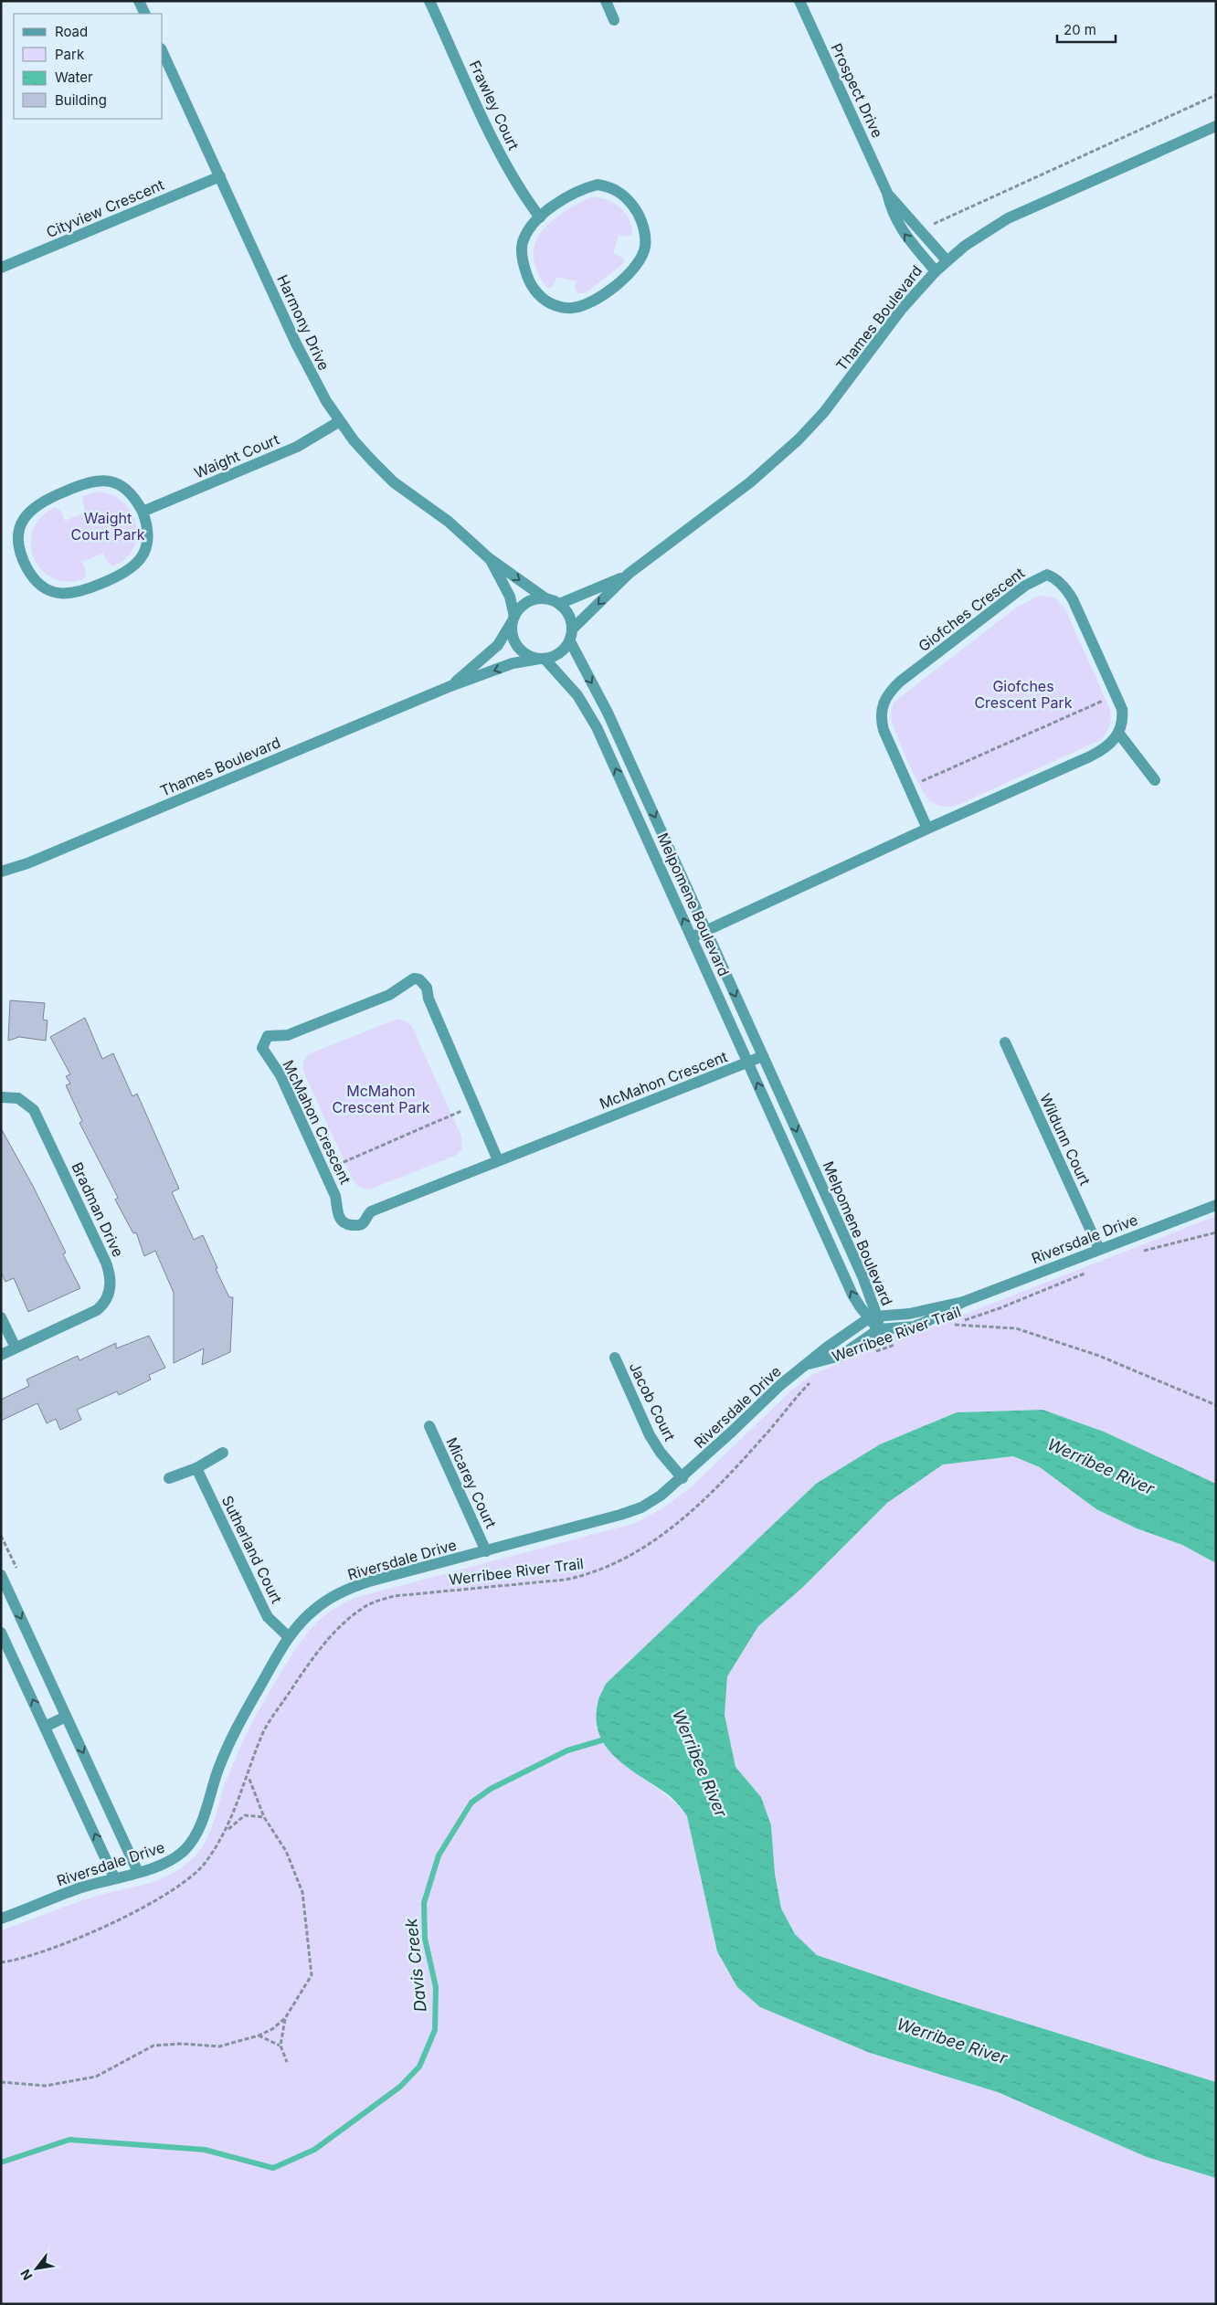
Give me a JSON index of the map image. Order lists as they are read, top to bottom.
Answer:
{
  "streets": {
    "street": [
      "Prospect Drive",
      "Frawley Court",
      "Cityview Crescent",
      "Thames Boulevard",
      "Harmony Drive",
      "Waight Court",
      "Giofches Crescent",
      "Melpomene Boulevard",
      "McMahon Crescent",
      "Wildunn Court",
      "Bradman Drive",
      "Riversdale Drive",
      "Jacob Court",
      "Micarey Court",
      "Sutherland Court"
    ],
    "path": ["Werribee River Trail"]
  },
  "crossings": [
    ["Prospect Drive", "Thames Boulevard"],
    ["Cityview Crescent", "Harmony Drive"],
    ["Thames Boulevard", "Harmony Drive"],
    ["Thames Boulevard", "Melpomene Boulevard"],
    ["Harmony Drive", "Waight Court"],
    ["Harmony Drive", "Melpomene Boulevard"],
    ["Melpomene Boulevard", "McMahon Crescent"],
    ["Melpomene Boulevard", "Riversdale Drive"],
    ["Wildunn Court", "Riversdale Drive"],
    ["Riversdale Drive", "Jacob Court"],
    ["Riversdale Drive", "Micarey Court"],
    ["Riversdale Drive", "Sutherland Court"]
  ],
  "water": ["Werribee River", "Davis Creek"],
  "parks": ["Waight Court Park", "Giofches Crescent Park", "McMahon Crescent Park"],
  "legend": [
    "Road",
    "Park",
    "Water",
    "Building"
  ],
  "scale_bar": "20 m",
  "north": "bottom left"
}
